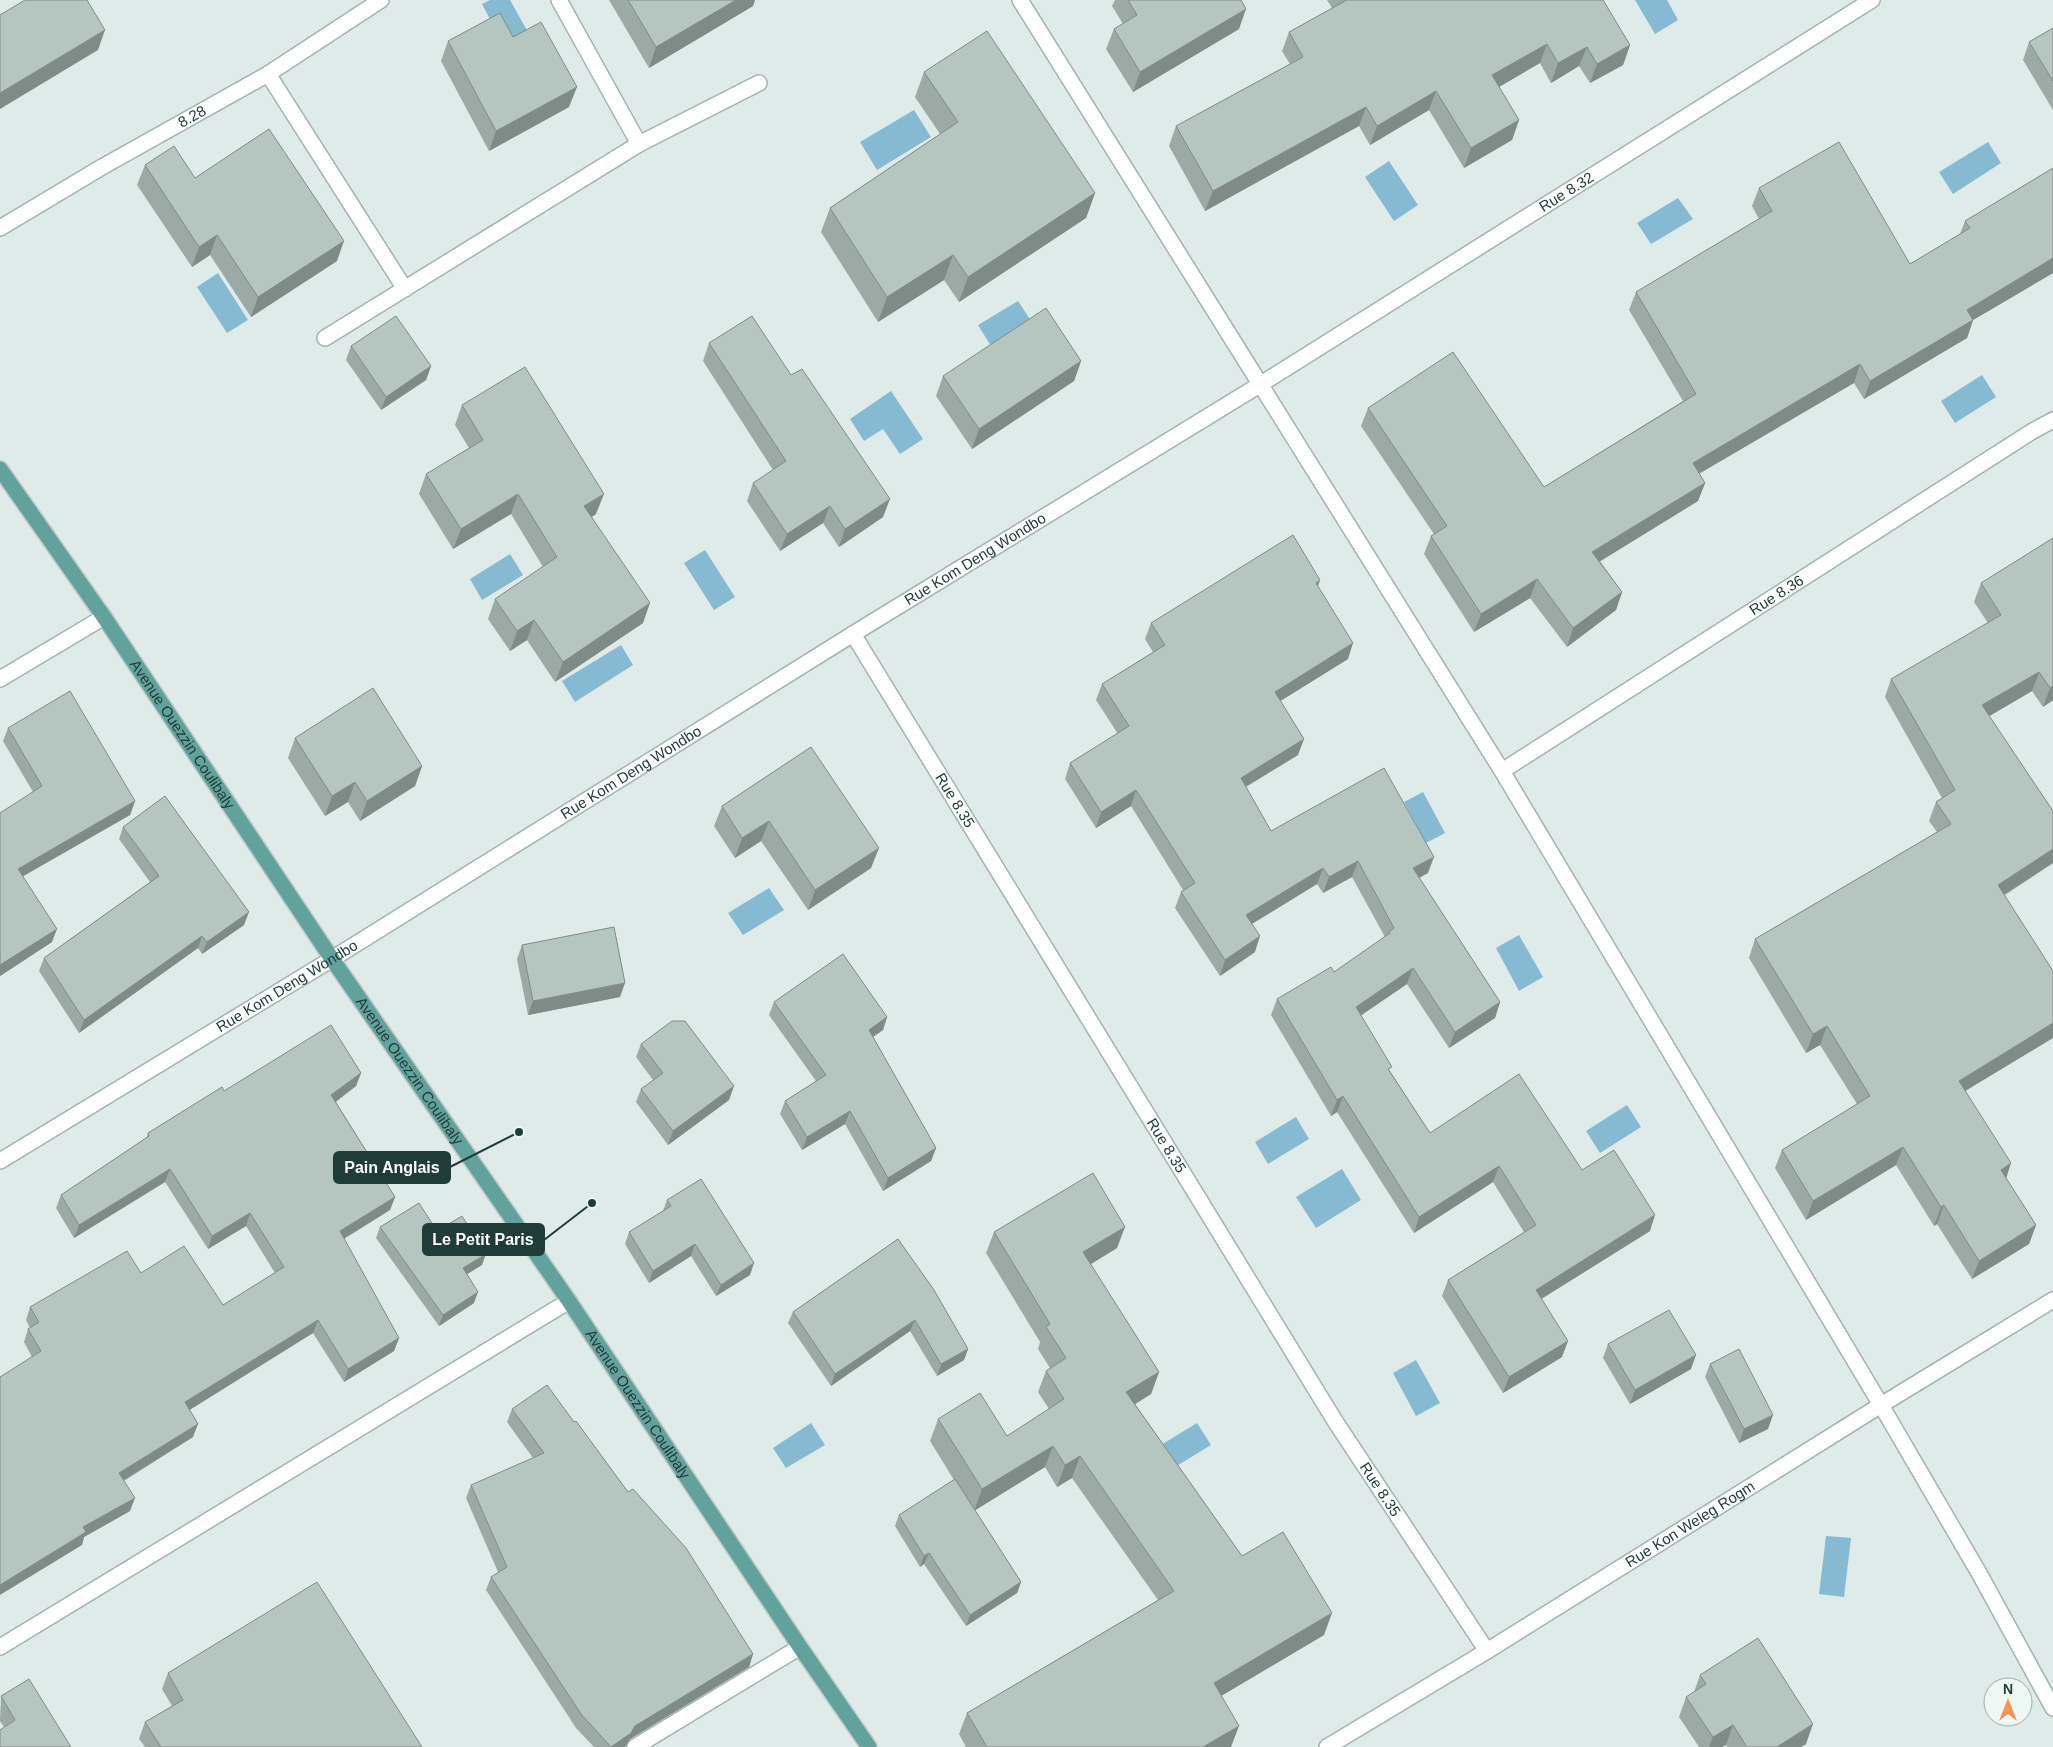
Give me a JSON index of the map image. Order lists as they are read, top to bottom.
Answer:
{
  "streets": {
    "main road": ["Avenue Ouezzin Coulibaly"],
    "street": [
      "8.28",
      "Rue 8.32",
      "Rue Kom Deng Wondbo",
      "Rue 8.36",
      "Rue 8.35",
      "Rue Kon Weleg Rogm"
    ]
  },
  "crossings": [
    ["Rue 8.32", "Rue Kom Deng Wondbo"],
    ["Rue Kom Deng Wondbo", "Avenue Ouezzin Coulibaly"],
    ["Rue Kom Deng Wondbo", "Rue 8.35"],
    ["Rue 8.35", "Rue Kon Weleg Rogm"]
  ],
  "places": ["Pain Anglais", "Le Petit Paris"],
  "north": "top"
}
